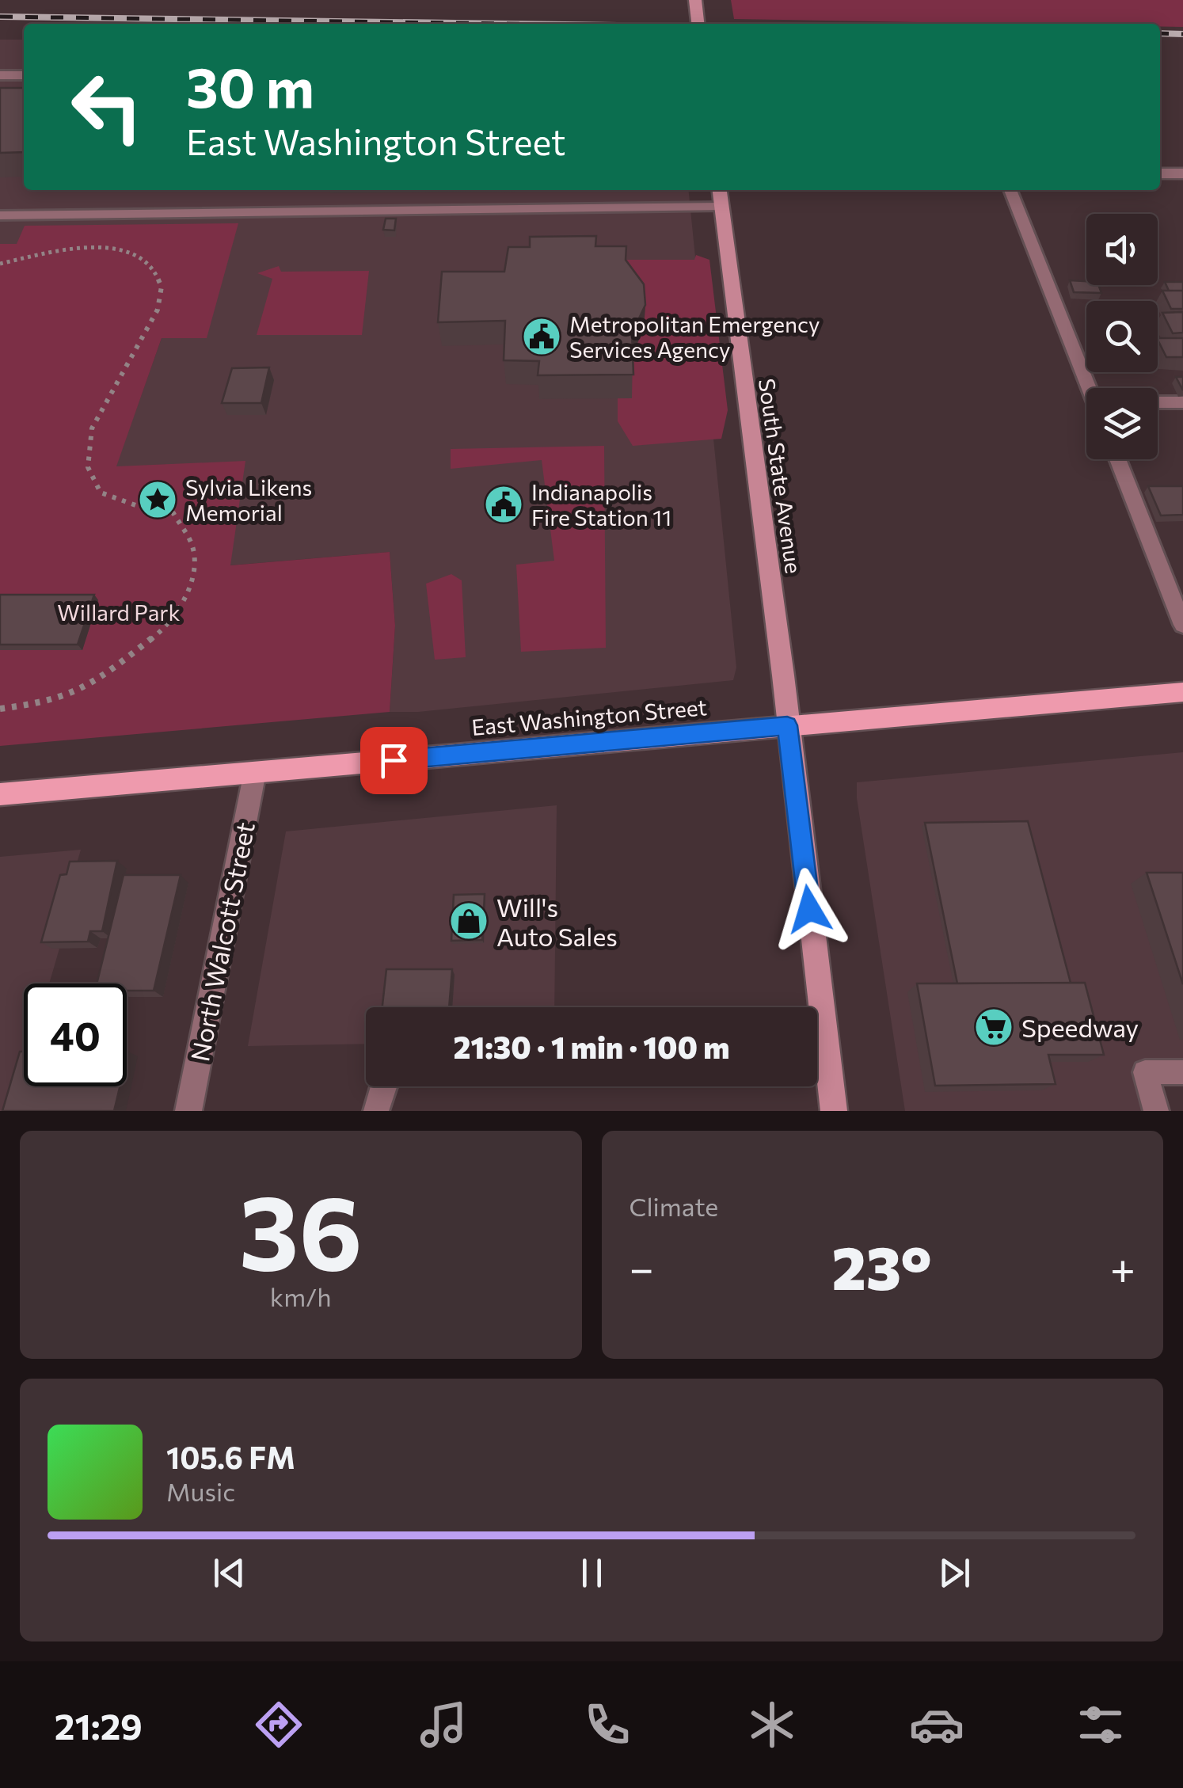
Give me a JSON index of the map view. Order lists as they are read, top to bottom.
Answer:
{
  "streets": {
    "main road": ["East Washington Street"],
    "street": ["South State Avenue", "North Walcott Street"]
  },
  "crossings": [
    ["South State Avenue", "East Washington Street"],
    ["East Washington Street", "North Walcott Street"]
  ],
  "parks": ["Willard Park"],
  "places": {
    "public building": ["Metropolitan Emergency Services Agency", "Indianapolis Fire Station 11"],
    "place": ["Sylvia Likens Memorial"],
    "shop": ["Will's Auto Sales"],
    "supermarket": ["Speedway"]
  },
  "page": {
    "turn": ["30 m", "East Washington Street"],
    "limit": "40",
    "trip": "21:30 · 1 min · 100 m",
    "tile": [
      ["36", "km/h"],
      "Climate"
    ],
    "heat": ["−", "23°", "+"],
    "song": ["105.6 FM", "Music"],
    "tabs": "21:29"
  }
}
